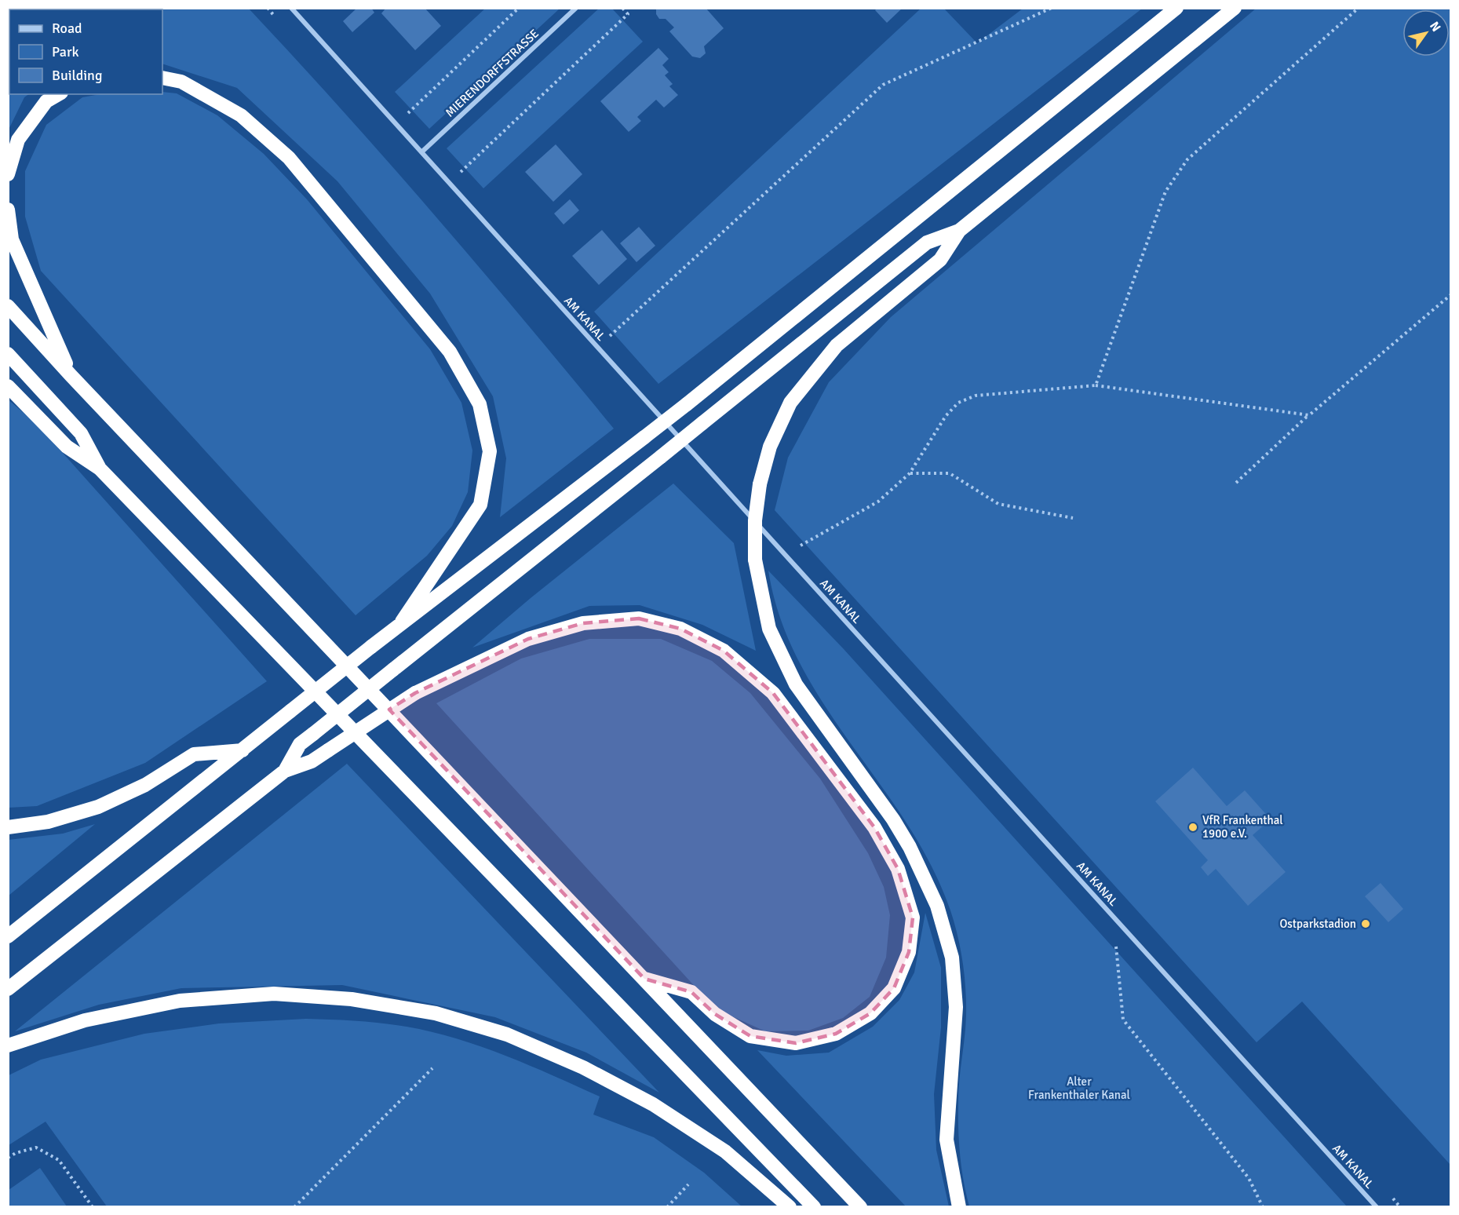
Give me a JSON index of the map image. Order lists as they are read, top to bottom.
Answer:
{
  "streets": {
    "street": ["MIERENDORFFSTRASSE", "AM KANAL"]
  },
  "crossings": [
    ["MIERENDORFFSTRASSE", "AM KANAL"]
  ],
  "parks": ["Alter Frankenthaler Kanal"],
  "places": ["VfR Frankenthal 1900 e.V.", "Ostparkstadion"],
  "legend": ["Road", "Park", "Building"],
  "north": "top right"
}
